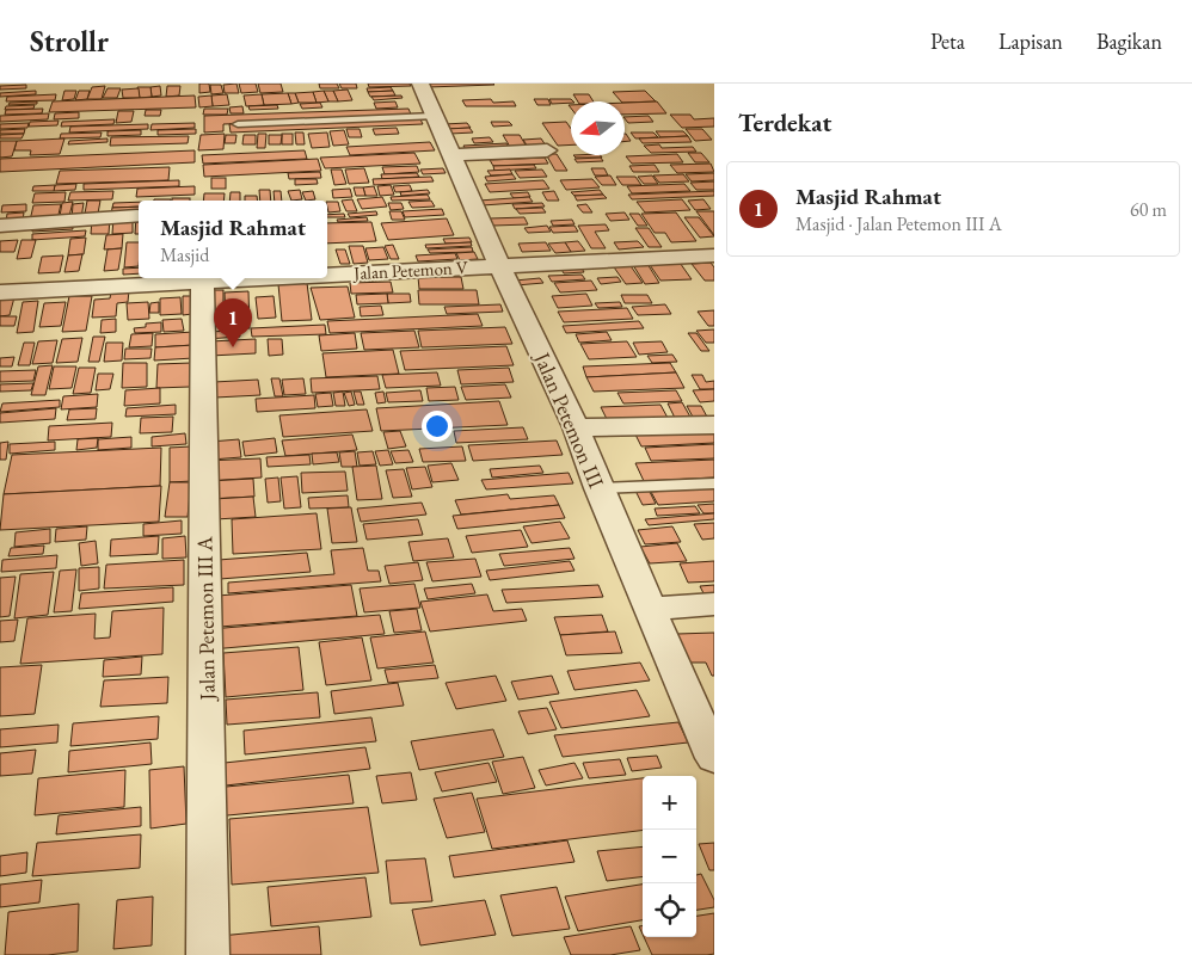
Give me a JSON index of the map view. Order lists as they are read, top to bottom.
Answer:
{
  "streets": {
    "street": ["Jalan Petemon V", "Jalan Petemon III", "Jalan Petemon III A"]
  },
  "crossings": [
    ["Jalan Petemon V", "Jalan Petemon III"],
    ["Jalan Petemon V", "Jalan Petemon III A"]
  ],
  "north": "left",
  "page": {
    "header": "Strollr",
    "nav": ["Peta", "Lapisan", "Bagikan"],
    "heading": "Terdekat",
    "list": [
      {
        "mark": "1",
        "name": "Masjid Rahmat",
        "note": "Masjid · Jalan Petemon III A",
        "value": "60 m"
      }
    ],
    "popup": ["Masjid Rahmat", "Masjid"],
    "pins": "1",
    "map_buttons": ["+", "−"]
  }
}
